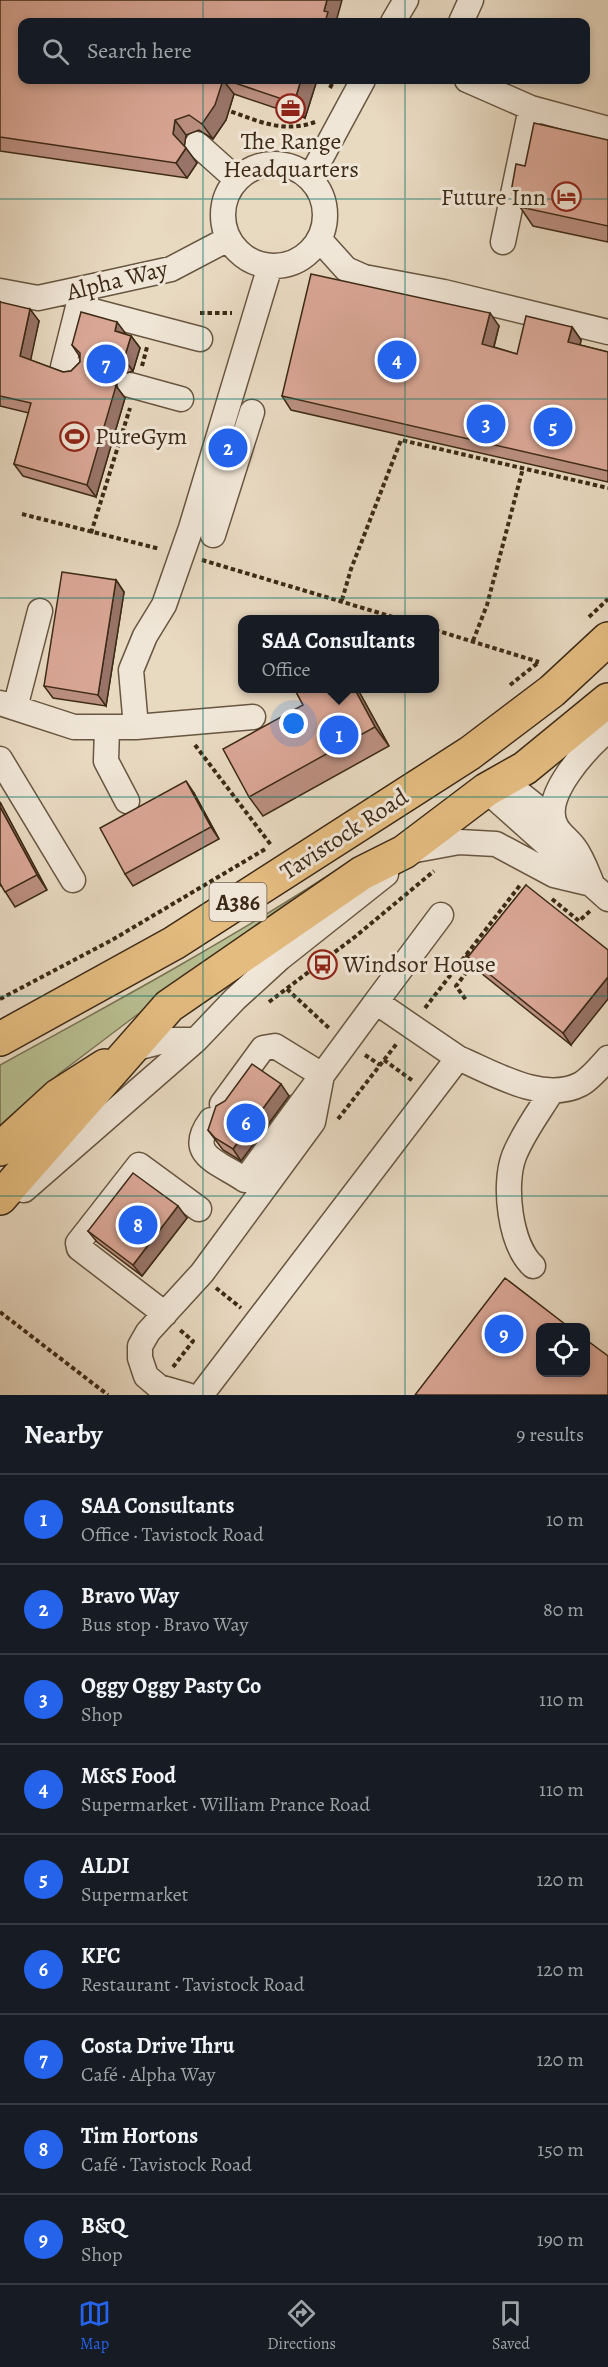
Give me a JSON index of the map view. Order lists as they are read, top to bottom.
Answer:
{
  "streets": {
    "highway": ["Tavistock Road", "A386"],
    "street": ["Alpha Way"]
  },
  "crossings": [
    ["Tavistock Road", "A386"]
  ],
  "places": {
    "office": ["The Range Headquarters"],
    "hotel": ["Future Inn"],
    "sports": ["PureGym"],
    "bus stop": ["Windsor House"]
  },
  "page": {
    "search": "Search here",
    "pins": [
      "4",
      "7",
      "3",
      "5",
      "2",
      "1",
      "6",
      "8",
      "9"
    ],
    "popup": ["SAA Consultants", "Office"],
    "heading": ["Nearby", "9 results"],
    "list": [
      {
        "mark": "1",
        "name": "SAA Consultants",
        "note": "Office · Tavistock Road",
        "value": "10 m"
      },
      {
        "mark": "2",
        "name": "Bravo Way",
        "note": "Bus stop · Bravo Way",
        "value": "80 m"
      },
      {
        "mark": "3",
        "name": "Oggy Oggy Pasty Co",
        "note": "Shop",
        "value": "110 m"
      },
      {
        "mark": "4",
        "name": "M&S Food",
        "note": "Supermarket · William Prance Road",
        "value": "110 m"
      },
      {
        "mark": "5",
        "name": "ALDI",
        "note": "Supermarket",
        "value": "120 m"
      },
      {
        "mark": "6",
        "name": "KFC",
        "note": "Restaurant · Tavistock Road",
        "value": "120 m"
      },
      {
        "mark": "7",
        "name": "Costa Drive Thru",
        "note": "Café · Alpha Way",
        "value": "120 m"
      },
      {
        "mark": "8",
        "name": "Tim Hortons",
        "note": "Café · Tavistock Road",
        "value": "150 m"
      },
      {
        "mark": "9",
        "name": "B&Q",
        "note": "Shop",
        "value": "190 m"
      }
    ],
    "nav": ["Map", "Directions", "Saved"]
  }
}
